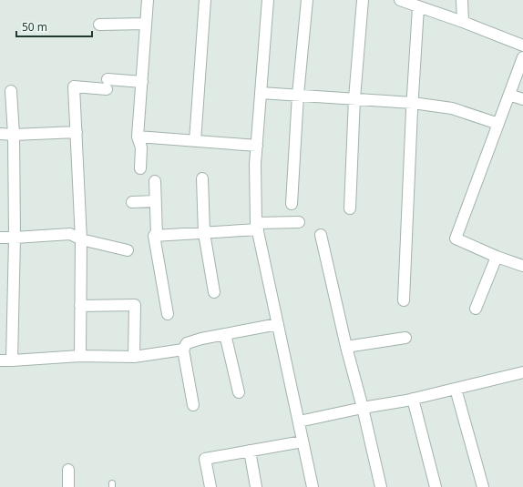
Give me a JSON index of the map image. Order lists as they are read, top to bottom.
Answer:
{
  "scale_bar": "50 m"
}
